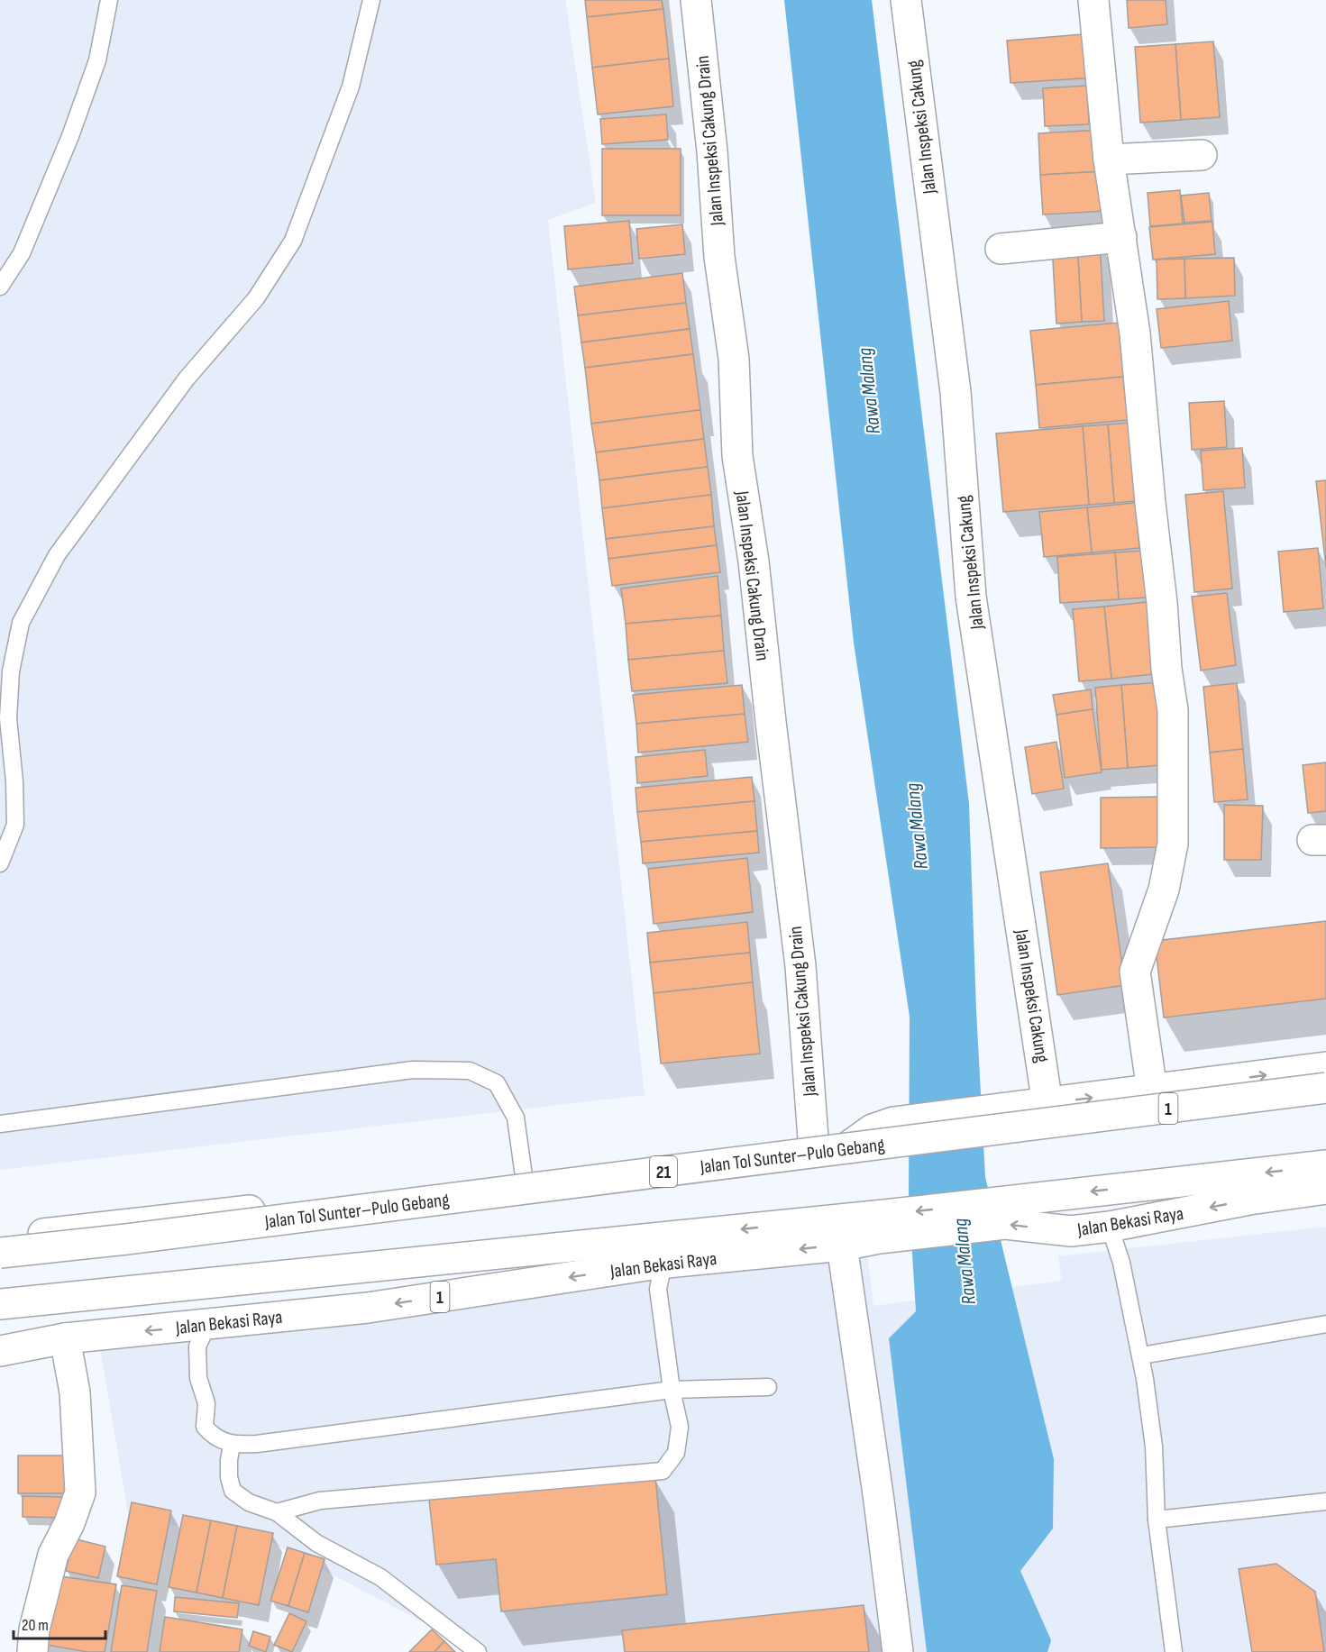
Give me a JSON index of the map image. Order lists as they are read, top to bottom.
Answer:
{
  "streets": {
    "main road": [
      "Jalan Inspeksi Cakung",
      "Jalan Inspeksi Cakung Drain",
      "1",
      "Jalan Tol Sunter–Pulo Gebang",
      "21",
      "Jalan Bekasi Raya"
    ]
  },
  "crossings": [
    ["Jalan Inspeksi Cakung", "1"],
    ["Jalan Inspeksi Cakung Drain", "1"],
    ["1", "Jalan Tol Sunter–Pulo Gebang"]
  ],
  "water": ["Rawa Malang"],
  "scale_bar": "20 m"
}
